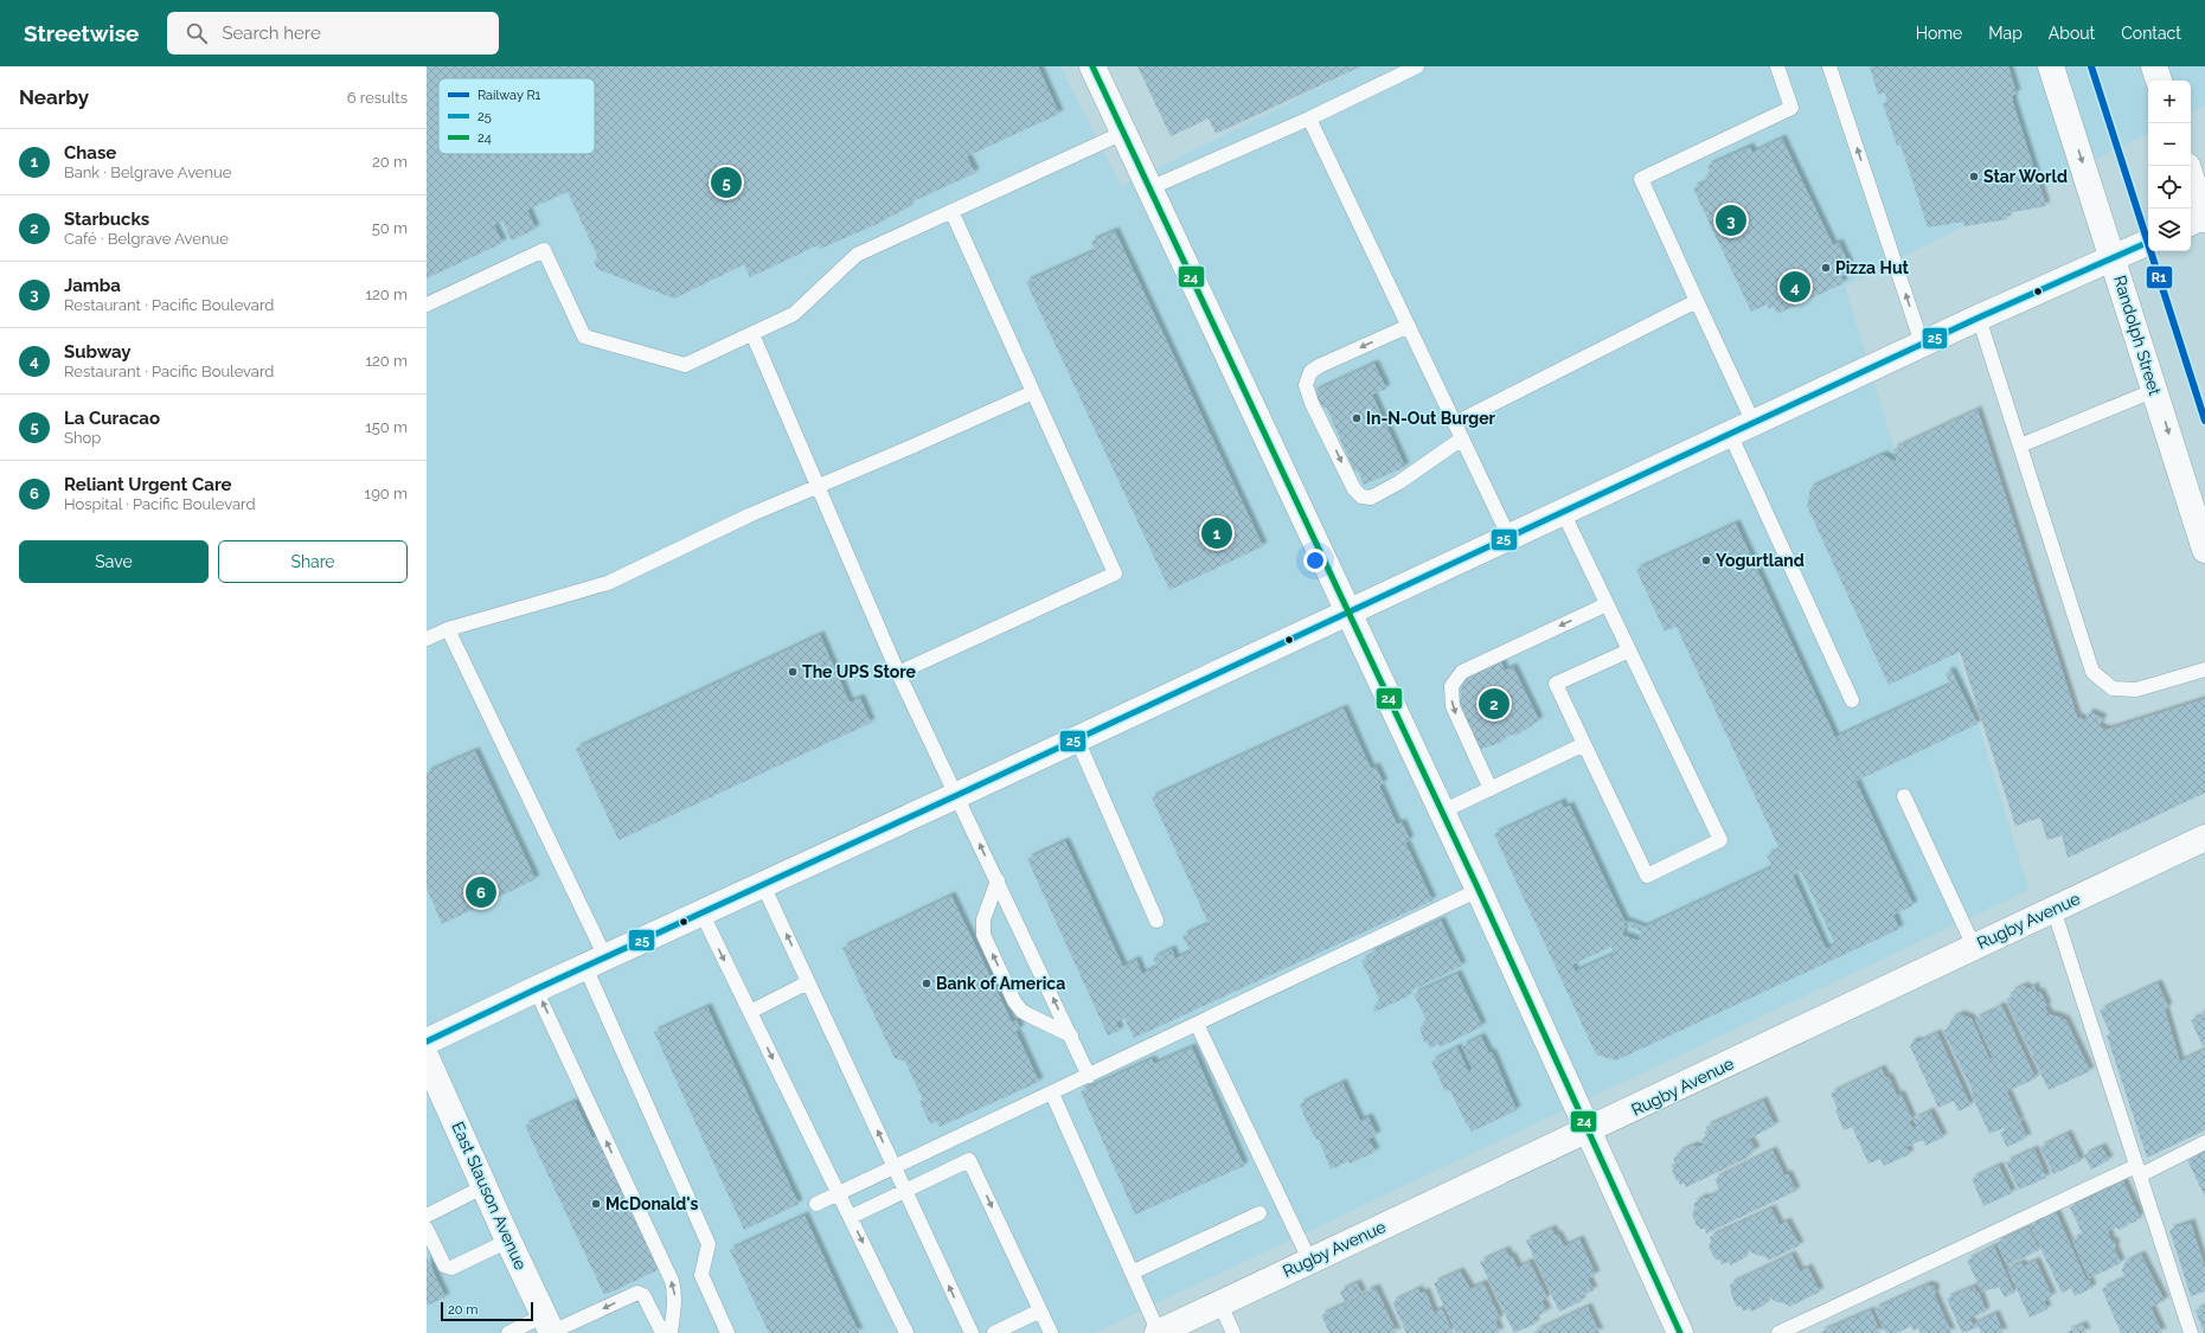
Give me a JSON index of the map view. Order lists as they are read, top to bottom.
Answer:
{
  "streets": {
    "street": ["Randolph Street", "Rugby Avenue", "East Slauson Avenue"]
  },
  "one_way": ["Randolph Street"],
  "places": [
    "Star World",
    "Pizza Hut",
    "In-N-Out Burger",
    "Yogurtland",
    "The UPS Store",
    "Bank of America",
    "McDonald's"
  ],
  "lines": ["rail line R1", "transit line 24", "transit line 25"],
  "legend": ["Railway R1", "25", "24"],
  "scale_bar": "20 m",
  "page": {
    "header": "Streetwise",
    "search": "Search here",
    "nav": [
      "Home",
      "Map",
      "About",
      "Contact"
    ],
    "heading": ["Nearby", "6 results"],
    "map_buttons": ["+", "−"],
    "list": [
      {
        "mark": "1",
        "name": "Chase",
        "note": "Bank · Belgrave Avenue",
        "value": "20 m"
      },
      {
        "mark": "2",
        "name": "Starbucks",
        "note": "Café · Belgrave Avenue",
        "value": "50 m"
      },
      {
        "mark": "3",
        "name": "Jamba",
        "note": "Restaurant · Pacific Boulevard",
        "value": "120 m"
      },
      {
        "mark": "4",
        "name": "Subway",
        "note": "Restaurant · Pacific Boulevard",
        "value": "120 m"
      },
      {
        "mark": "5",
        "name": "La Curacao",
        "note": "Shop",
        "value": "150 m"
      },
      {
        "mark": "6",
        "name": "Reliant Urgent Care",
        "note": "Hospital · Pacific Boulevard",
        "value": "190 m"
      }
    ],
    "pins": [
      "5",
      "3",
      "4",
      "1",
      "2",
      "6"
    ],
    "buttons": ["Save", "Share"],
    "scale": "20 m"
  }
}
